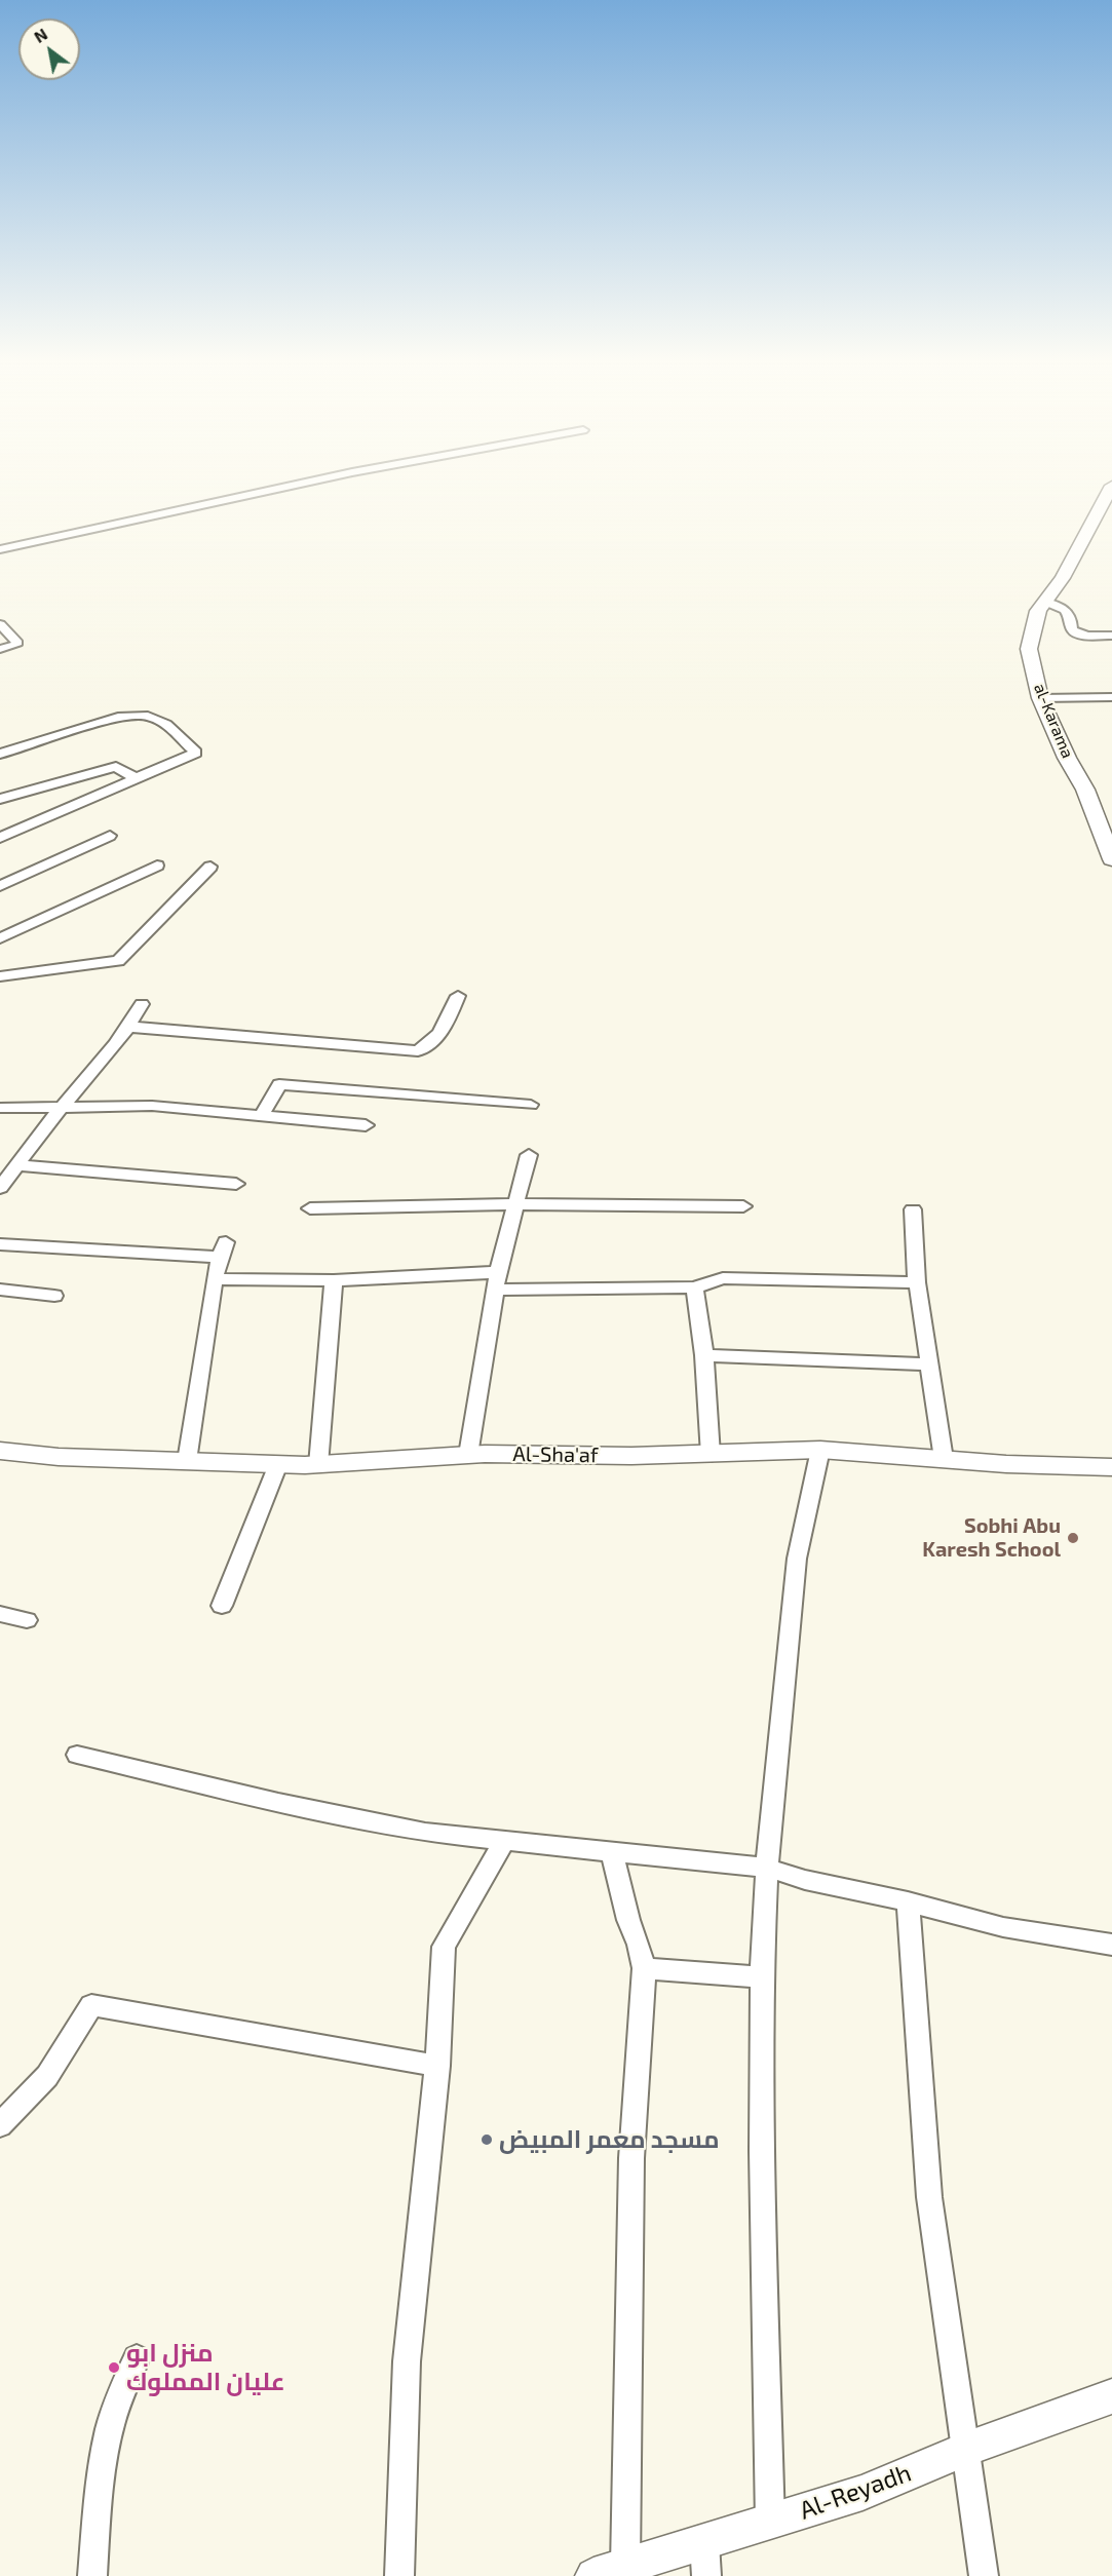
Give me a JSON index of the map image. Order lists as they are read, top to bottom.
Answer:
{
  "streets": {
    "main road": ["al-Karama"],
    "street": ["Al-Sha'af", "Al-Reyadh"]
  },
  "places": ["Sobhi Abu Karesh School", "مسجد معمر المبيض", "منزل ابو عليان المملوك"],
  "north": "top left"
}
